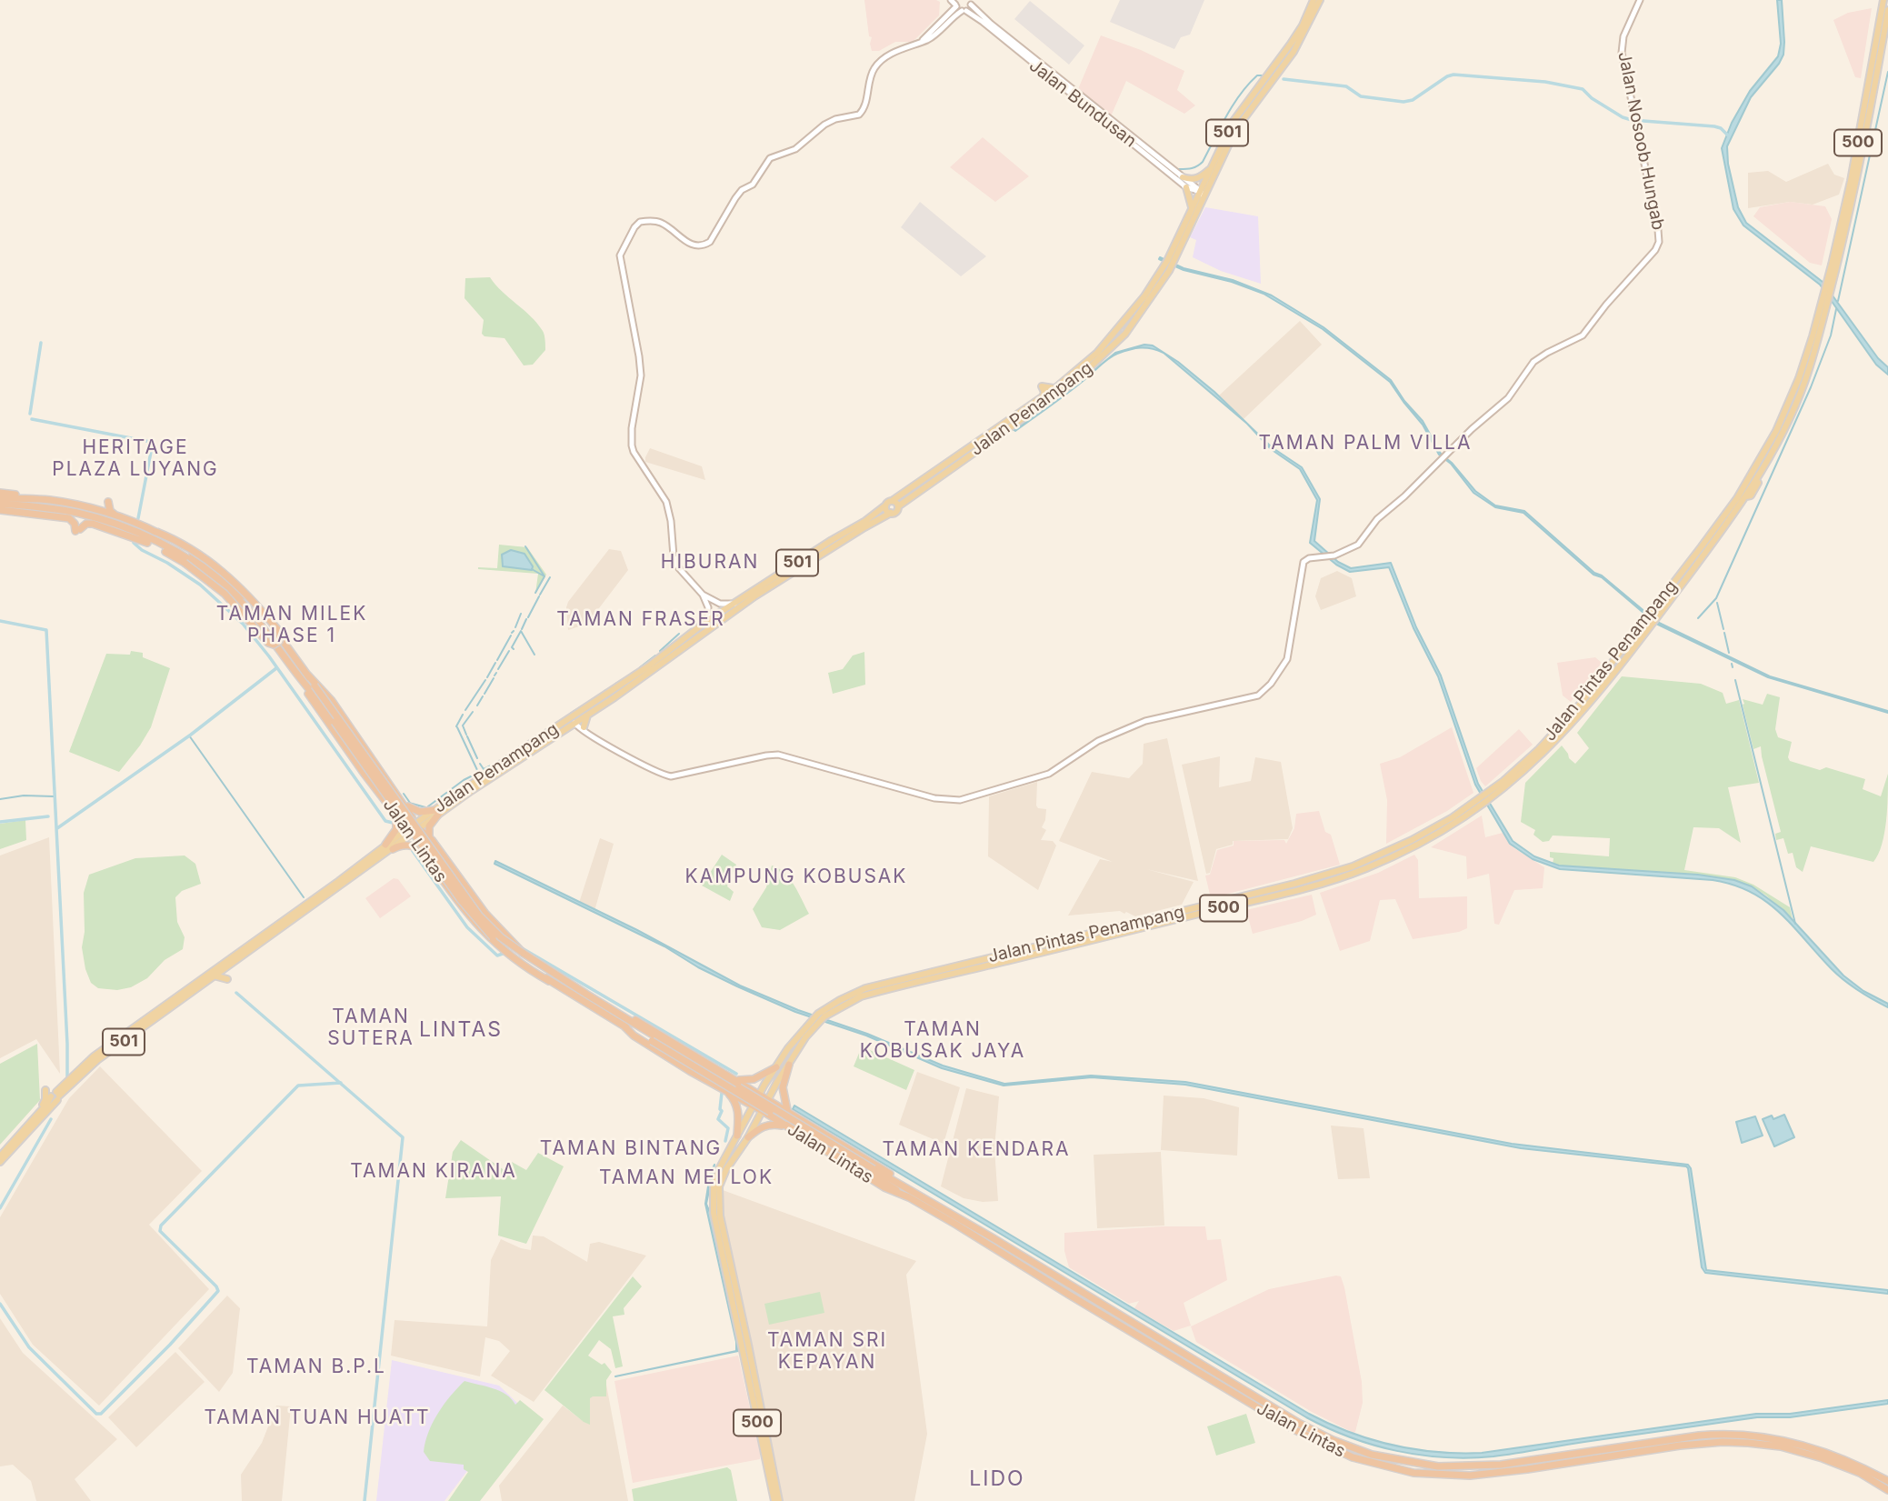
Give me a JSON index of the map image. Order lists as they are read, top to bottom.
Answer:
{
  "streets": {
    "highway": ["Jalan Lintas"],
    "main road": [
      "Jalan Bundusan",
      "501",
      "Jalan Nosoob Hungab",
      "500",
      "Jalan Penampang",
      "Jalan Pintas Penampang"
    ]
  },
  "crossings": [
    ["Jalan Bundusan", "Jalan Penampang"],
    ["Jalan Nosoob Hungab", "Jalan Penampang"],
    ["Jalan Penampang", "Jalan Lintas"],
    ["Jalan Pintas Penampang", "Jalan Lintas"]
  ],
  "districts": [
    "TAMAN PALM VILLA",
    "HERITAGE PLAZA LUYANG",
    "HIBURAN",
    "TAMAN MILEK PHASE 1",
    "TAMAN FRASER",
    "KAMPUNG KOBUSAK",
    "TAMAN SUTERA",
    "LINTAS",
    "TAMAN KOBUSAK JAYA",
    "TAMAN BINTANG",
    "TAMAN KENDARA",
    "TAMAN KIRANA",
    "TAMAN MEI LOK",
    "TAMAN SRI KEPAYAN",
    "TAMAN B.P.L",
    "TAMAN TUAN HUATT",
    "LIDO"
  ]
}
